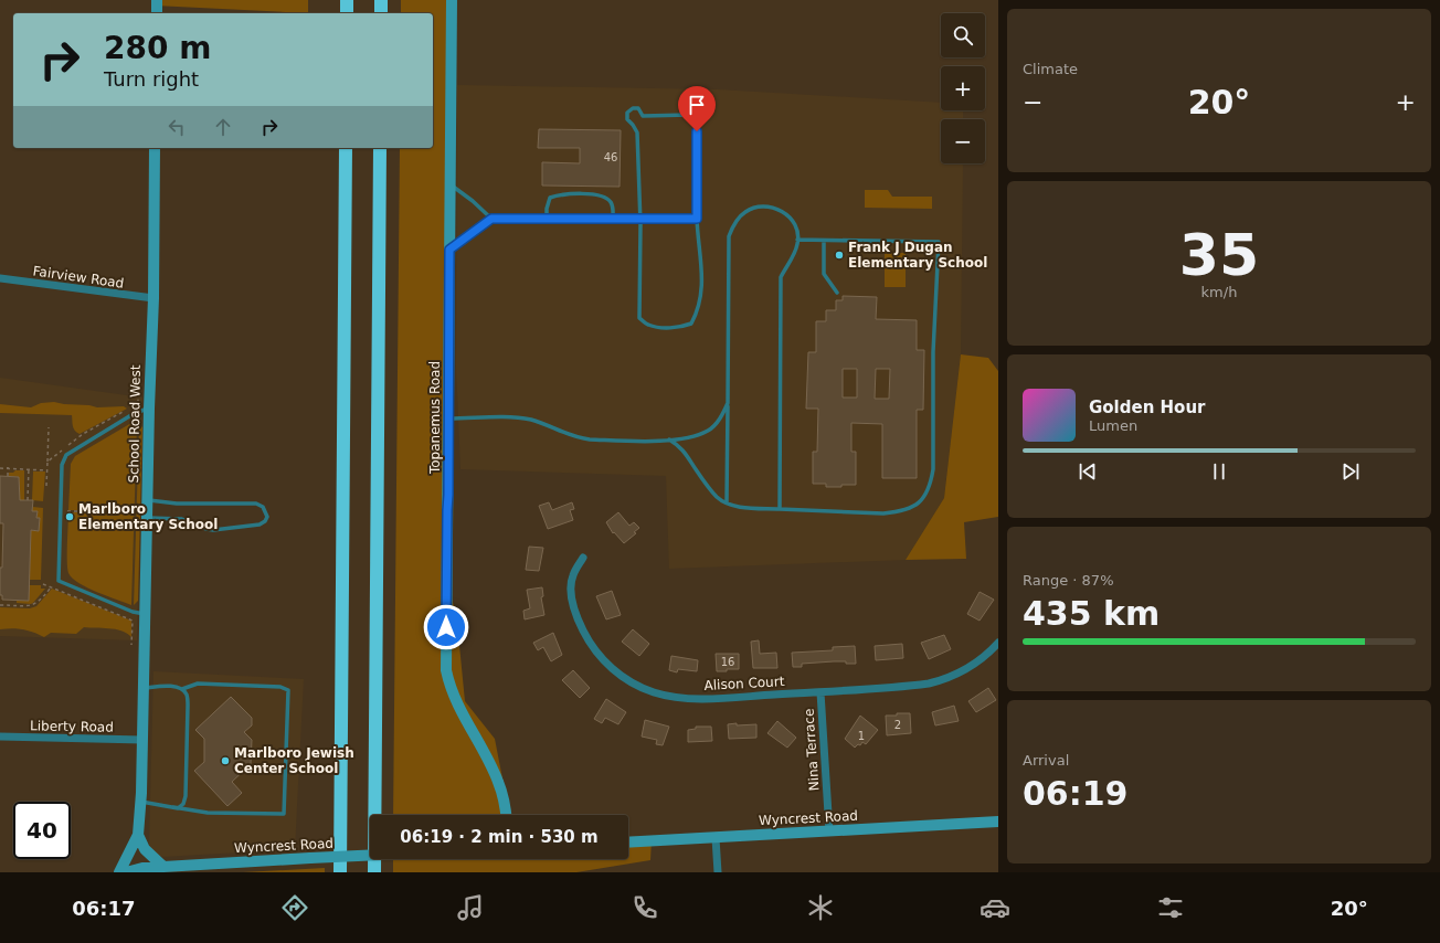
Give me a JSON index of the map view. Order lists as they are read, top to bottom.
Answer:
{
  "streets": {
    "street": [
      "Fairview Road",
      "Topanemus Road",
      "School Road West",
      "Alison Court",
      "Liberty Road",
      "Nina Terrace",
      "Wyncrest Road"
    ]
  },
  "crossings": [
    ["Fairview Road", "School Road West"],
    ["School Road West", "Liberty Road"],
    ["Alison Court", "Nina Terrace"],
    ["Nina Terrace", "Wyncrest Road"]
  ],
  "places": ["Frank J Dugan Elementary School", "Marlboro Elementary School", "Marlboro Jewish Center School"],
  "house_numbers": [
    "46",
    "16",
    "2",
    "1"
  ],
  "page": {
    "tile": [
      "Climate",
      ["35", "km/h"],
      ["Range · 87%", "435 km"],
      ["Arrival", "06:19"]
    ],
    "map_buttons": ["+", "−"],
    "turn": ["280 m", "Turn right"],
    "heat": ["−", "20°", "+"],
    "song": ["Golden Hour", "Lumen"],
    "limit": "40",
    "trip": "06:19 · 2 min · 530 m",
    "tabs": ["06:17", "20°"]
  }
}
